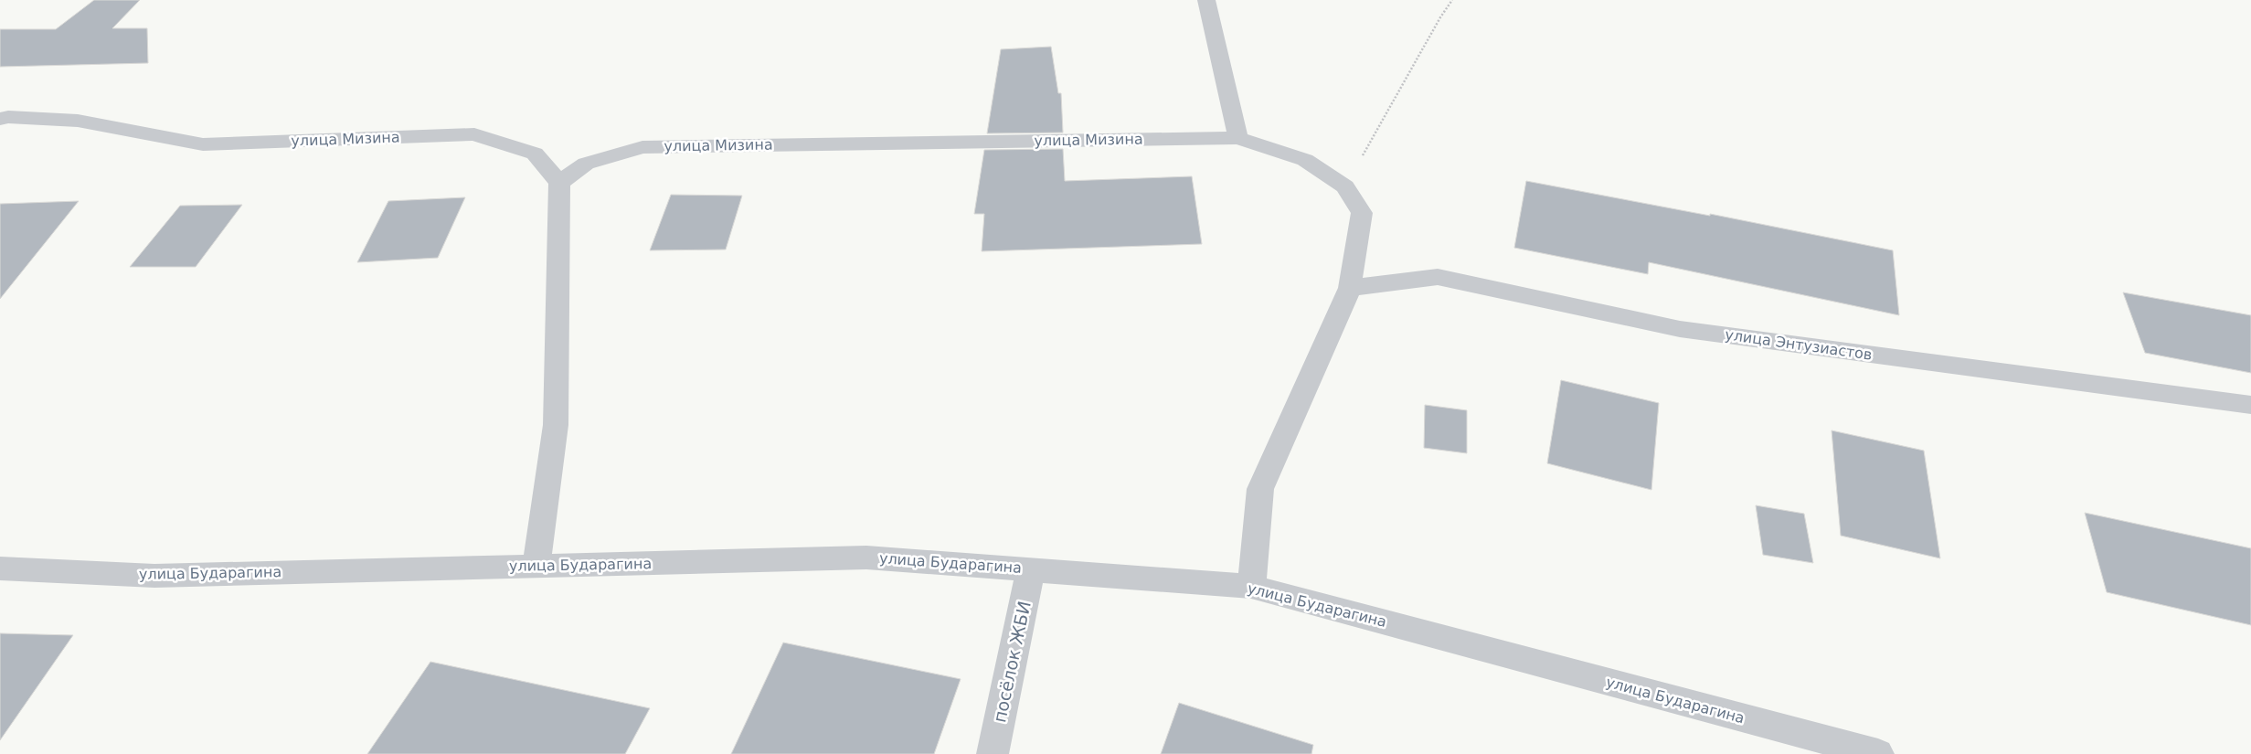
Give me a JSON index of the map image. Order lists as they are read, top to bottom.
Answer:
{
  "streets": {
    "street": [
      "улица Мизина",
      "улица Энтузиастов",
      "улица Бударагина",
      "посёлок ЖБИ"
    ]
  },
  "crossings": [
    ["улица Мизина", "улица Энтузиастов"],
    ["улица Мизина", "улица Бударагина"],
    ["улица Бударагина", "посёлок ЖБИ"]
  ]
}
